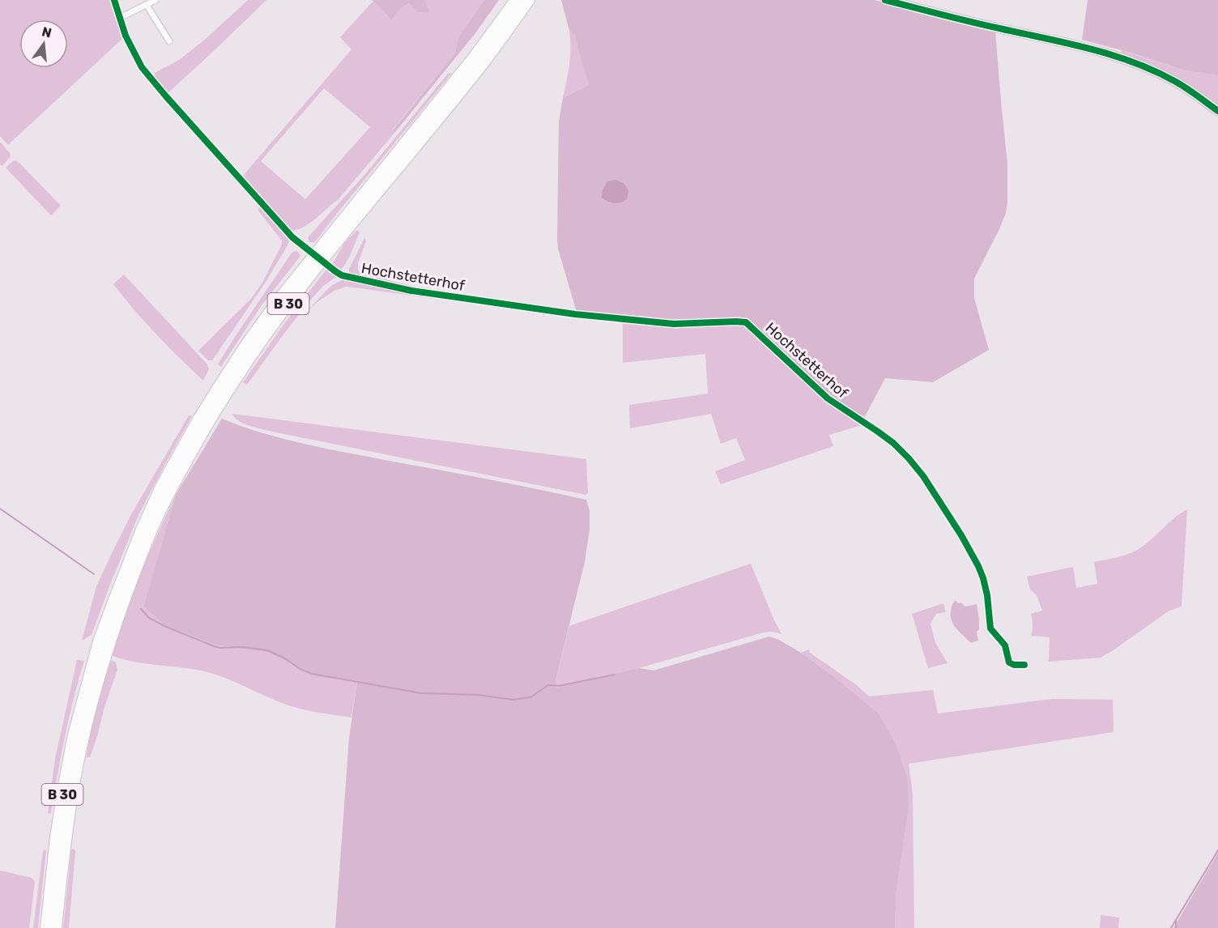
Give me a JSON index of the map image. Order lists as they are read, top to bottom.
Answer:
{
  "streets": {
    "highway": ["B 30"],
    "street": ["Hochstetterhof"]
  },
  "north": "top"
}
